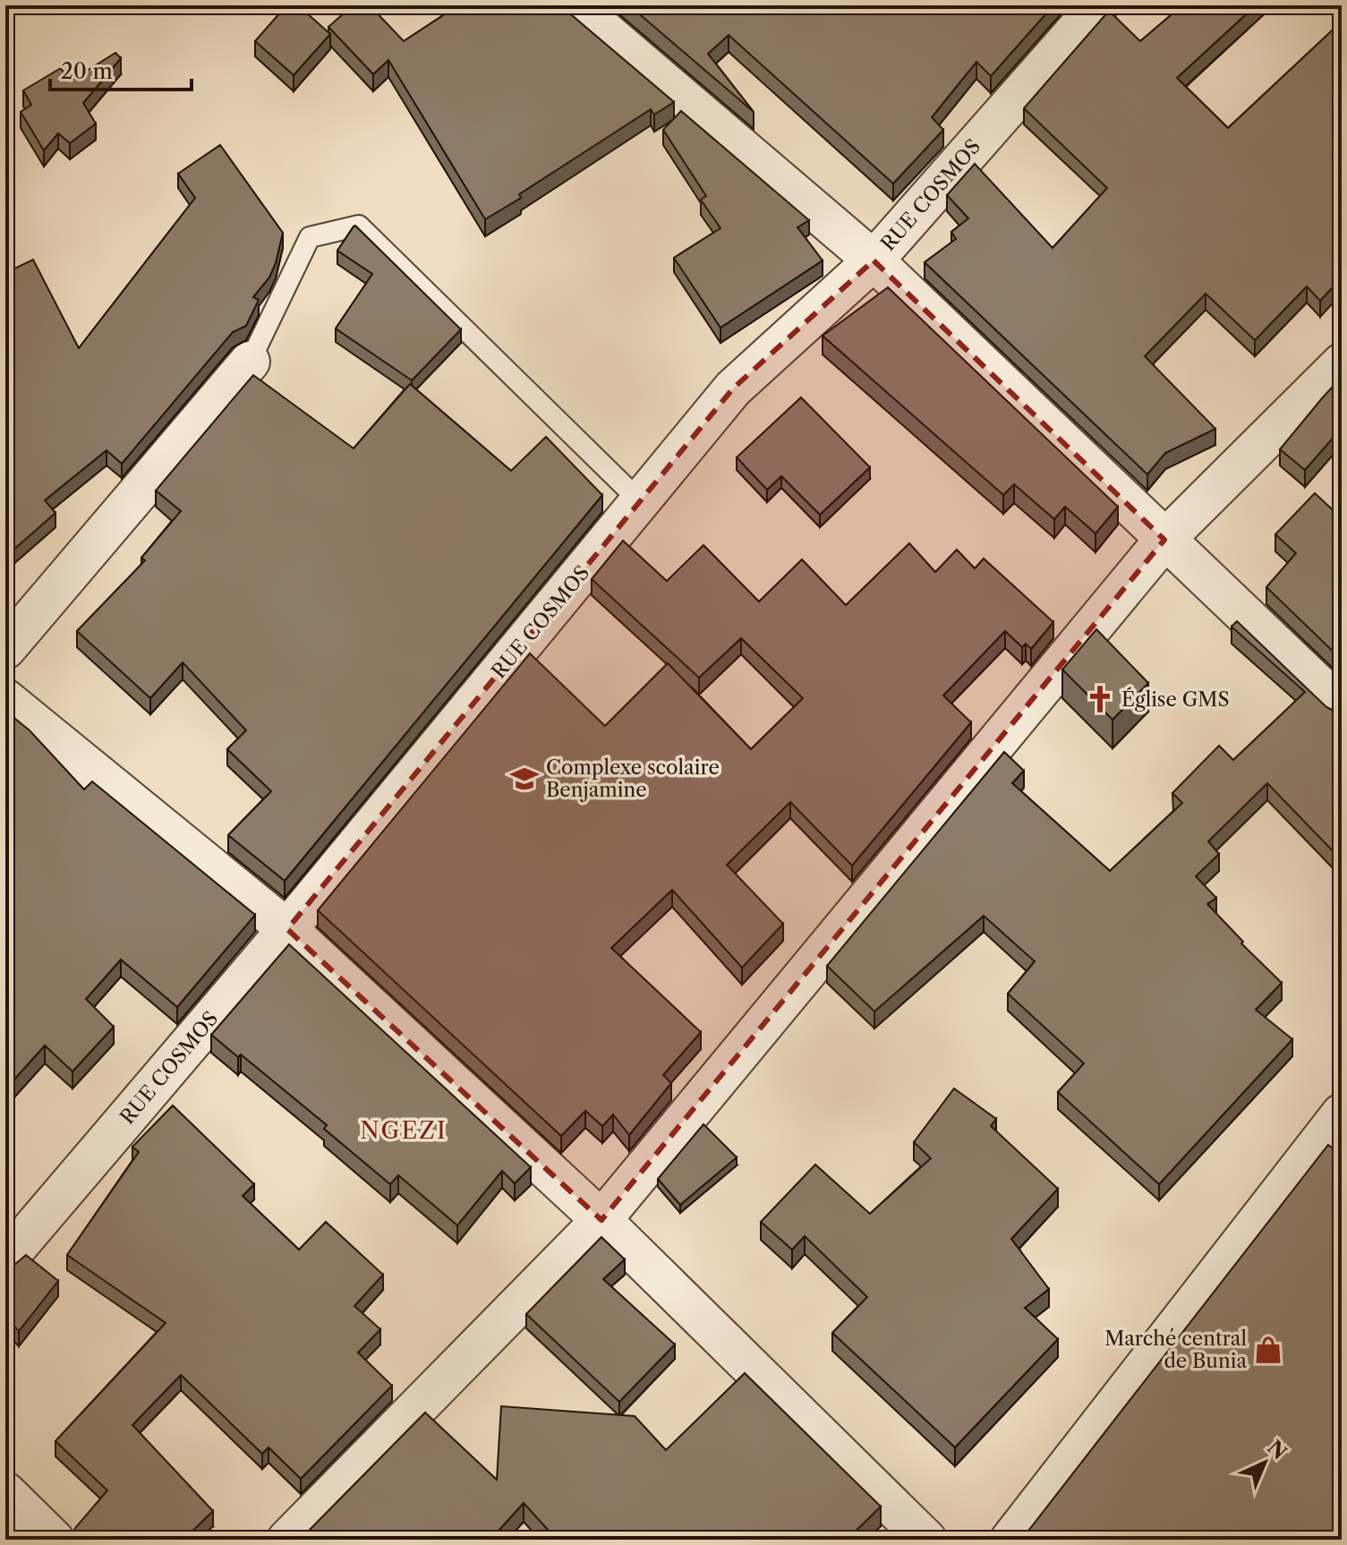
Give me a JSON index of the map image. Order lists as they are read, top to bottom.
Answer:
{
  "streets": {
    "street": ["RUE COSMOS"]
  },
  "districts": ["NGEZI"],
  "places": {
    "church": ["Église GMS"],
    "school or university": ["Complexe scolaire Benjamine"],
    "shop": ["Marché central de Bunia"]
  },
  "scale_bar": "20 m",
  "north": "top right"
}
